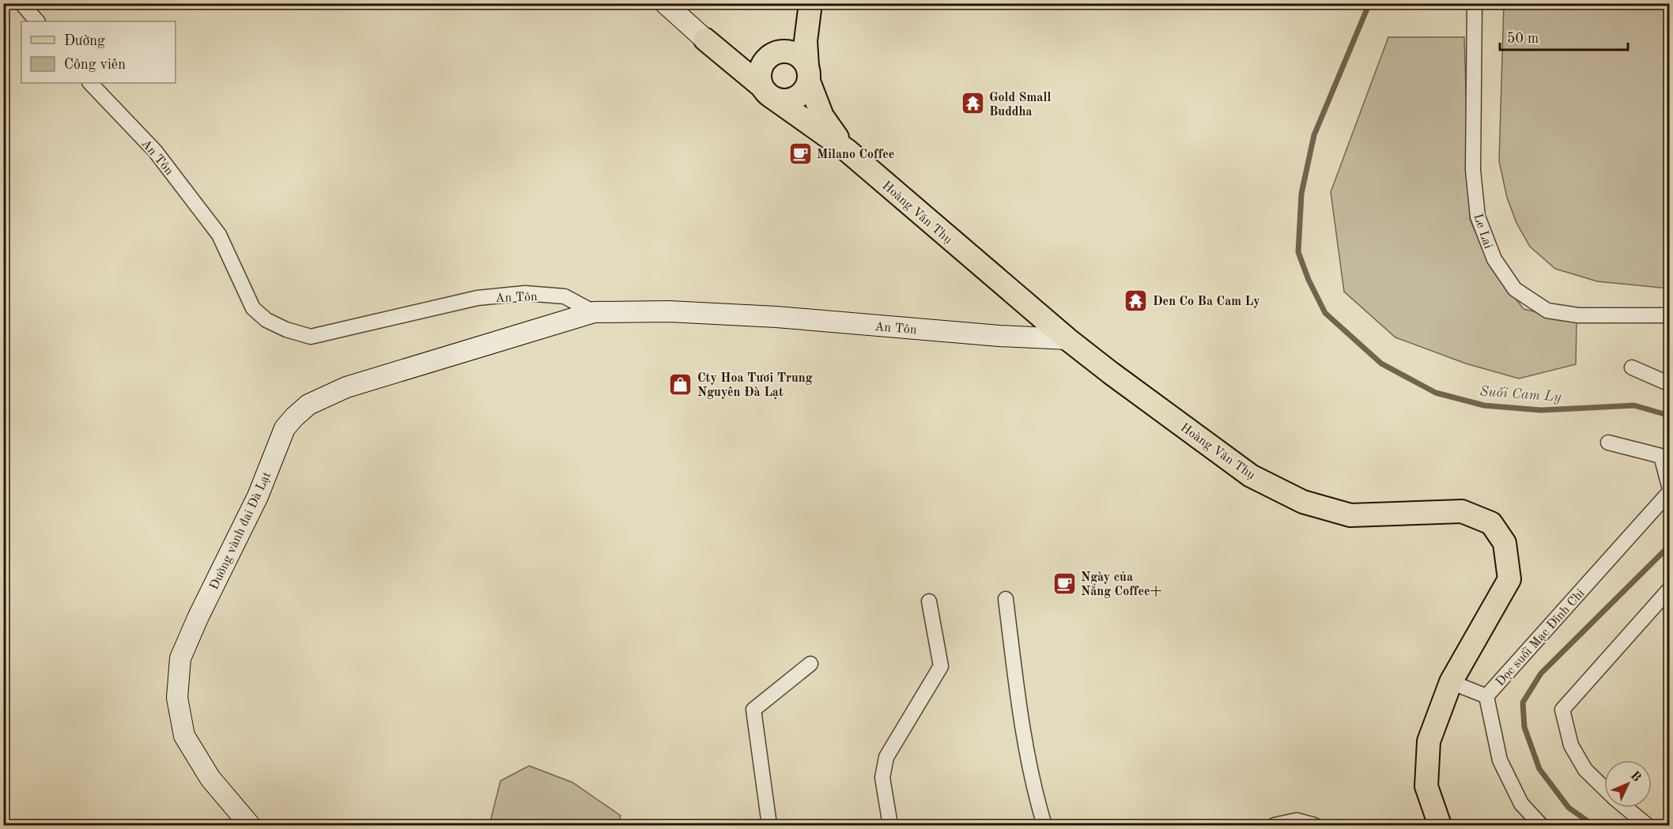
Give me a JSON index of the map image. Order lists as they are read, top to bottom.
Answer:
{
  "streets": {
    "main road": ["An Tôn", "Hoàng Văn Thụ", "Đường vành đai Đà Lạt"],
    "street": ["Le Lai", "Dọc suối Mạc Đĩnh Chi"]
  },
  "crossings": [
    ["An Tôn", "Hoàng Văn Thụ"],
    ["An Tôn", "Đường vành đai Đà Lạt"]
  ],
  "water": ["Suối Cam Ly"],
  "places": {
    "temple": ["Gold Small Buddha", "Den Co Ba Cam Ly"],
    "cafe": ["Milano Coffee", "Ngày của Nắng Coffee+"],
    "shop": ["Cty Hoa Tươi Trung Nguyên Đà Lạt"]
  },
  "legend": ["Đường", "Công viên"],
  "scale_bar": "50 m",
  "north": "top right"
}
